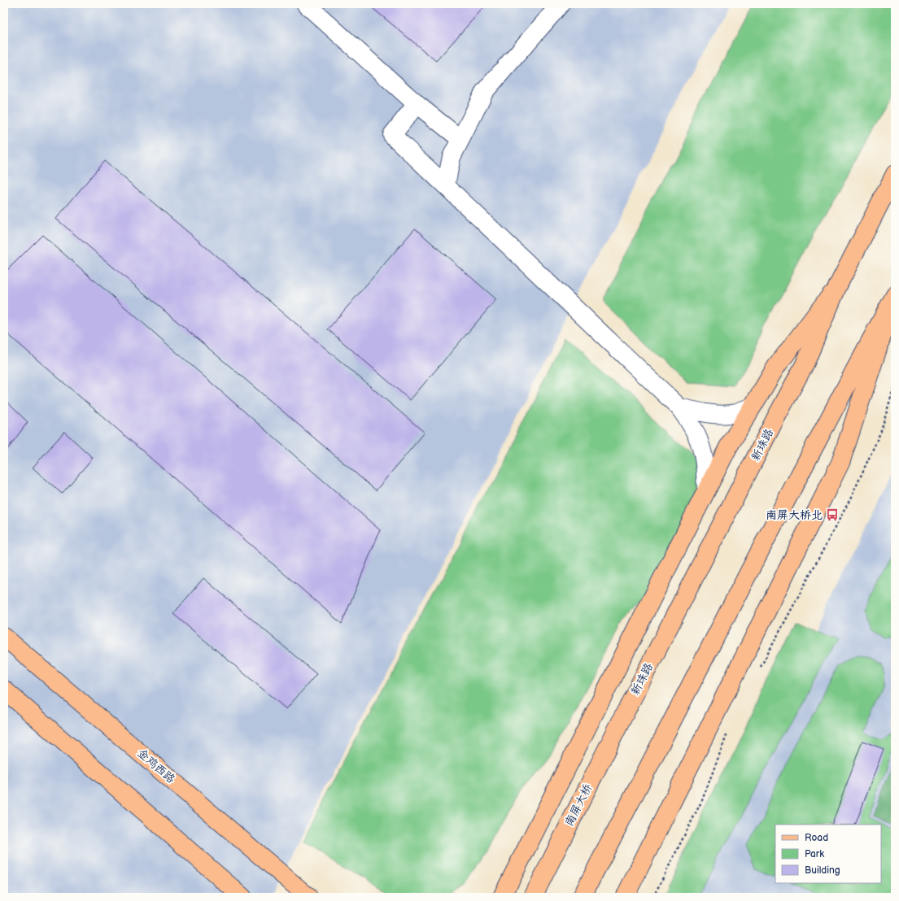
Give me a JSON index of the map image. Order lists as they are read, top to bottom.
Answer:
{
  "streets": {
    "main road": ["新珠路", "金鸡西路", "南屏大桥"]
  },
  "crossings": [
    ["新珠路", "南屏大桥"]
  ],
  "places": {
    "bus stop": ["南屏大桥北"]
  },
  "legend": ["Road", "Park", "Building"]
}
